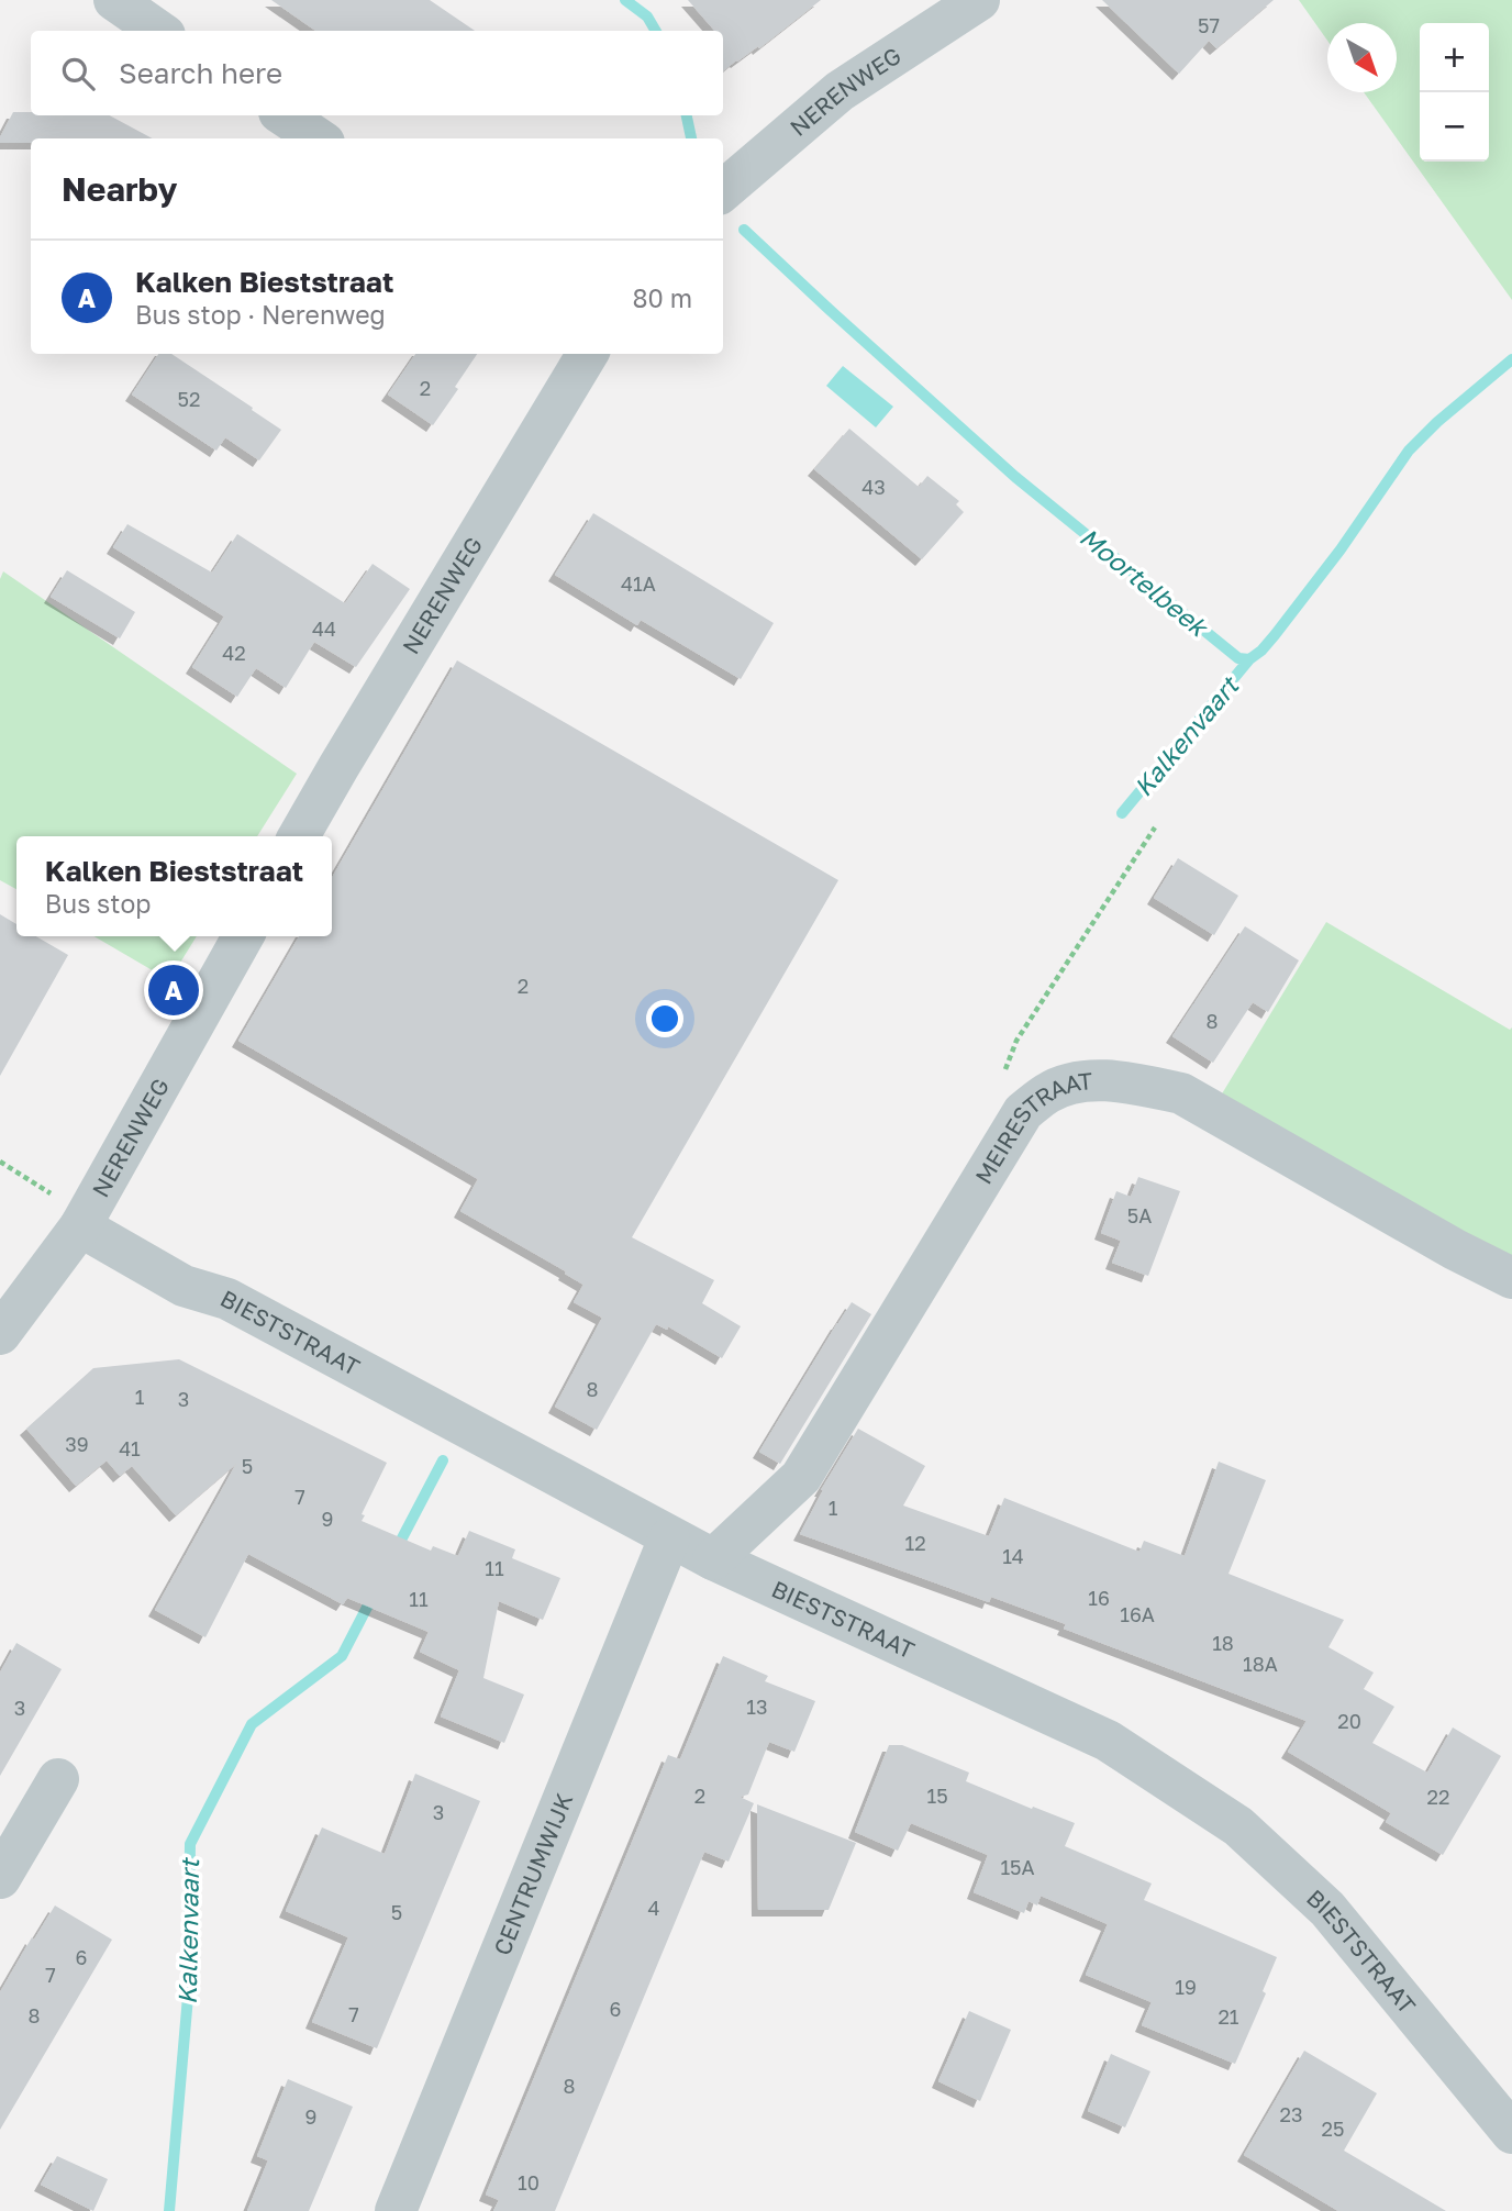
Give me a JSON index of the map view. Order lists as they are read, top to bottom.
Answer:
{
  "streets": {
    "street": [
      "NERENWEG",
      "MEIRESTRAAT",
      "BIESTSTRAAT",
      "CENTRUMWIJK"
    ]
  },
  "crossings": [
    ["NERENWEG", "BIESTSTRAAT"],
    ["MEIRESTRAAT", "BIESTSTRAAT"],
    ["BIESTSTRAAT", "CENTRUMWIJK"]
  ],
  "water": ["Moortelbeek", "Kalkenvaart"],
  "house_numbers": [
    "57",
    "2",
    "52",
    "43",
    "41A",
    "44",
    "42",
    "2",
    "8",
    "5A",
    "8",
    "1",
    "3",
    "39",
    "41",
    "5",
    "7",
    "1",
    "9",
    "12",
    "14",
    "11",
    "16",
    "11",
    "16A",
    "18",
    "18A",
    "13",
    "3",
    "20",
    "2",
    "15",
    "22",
    "3",
    "15A",
    "4",
    "5",
    "6",
    "7",
    "19",
    "6",
    "7",
    "8",
    "21",
    "8",
    "23",
    "9",
    "25",
    "10"
  ],
  "north": "bottom right",
  "page": {
    "map_buttons": ["+", "−"],
    "search": "Search here",
    "heading": "Nearby",
    "list": [
      {
        "mark": "A",
        "name": "Kalken Bieststraat",
        "note": "Bus stop · Nerenweg",
        "value": "80 m"
      }
    ],
    "popup": ["Kalken Bieststraat", "Bus stop"],
    "pins": "A"
  }
}
